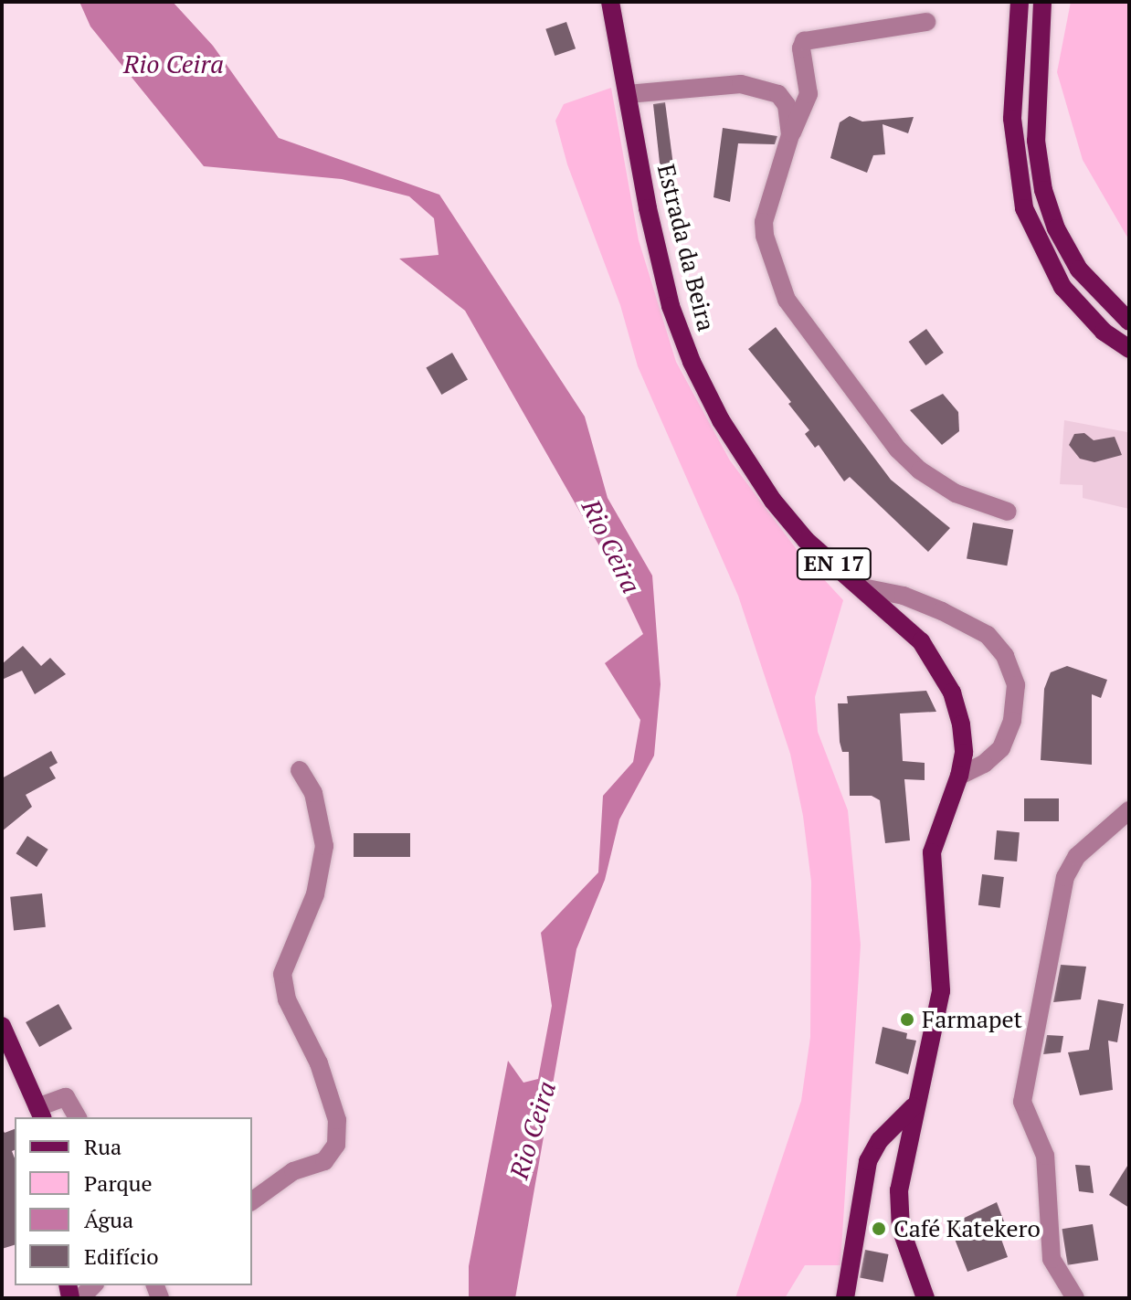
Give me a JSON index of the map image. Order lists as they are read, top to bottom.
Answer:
{
  "streets": {
    "main road": ["Estrada da Beira", "EN 17"]
  },
  "water": ["Rio Ceira"],
  "places": ["Farmapet", "Café Katekero"],
  "legend": [
    "Rua",
    "Parque",
    "Água",
    "Edifício"
  ]
}
